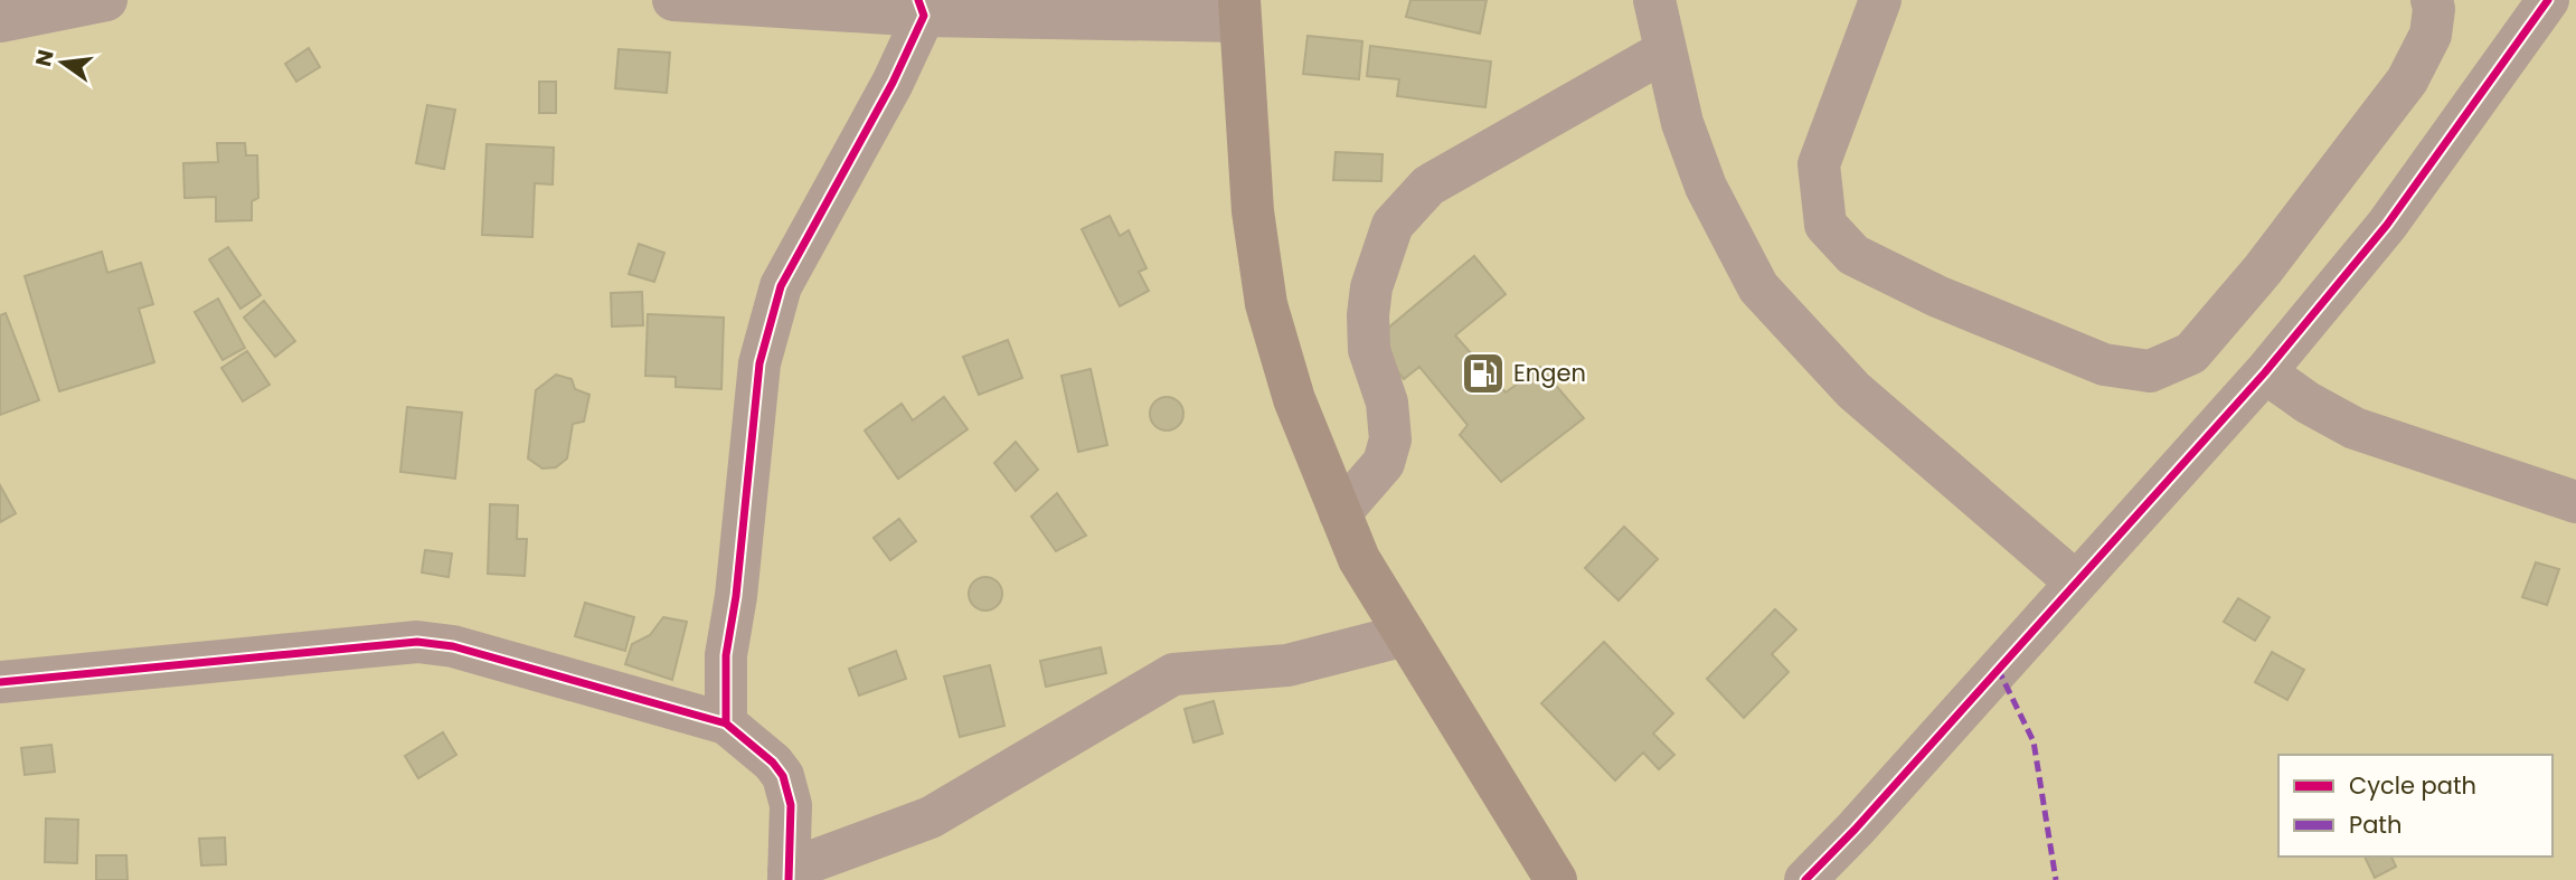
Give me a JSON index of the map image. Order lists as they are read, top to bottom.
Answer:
{
  "places": {
    "fuel station": ["Engen"]
  },
  "legend": ["Cycle path", "Path"],
  "north": "left"
}
